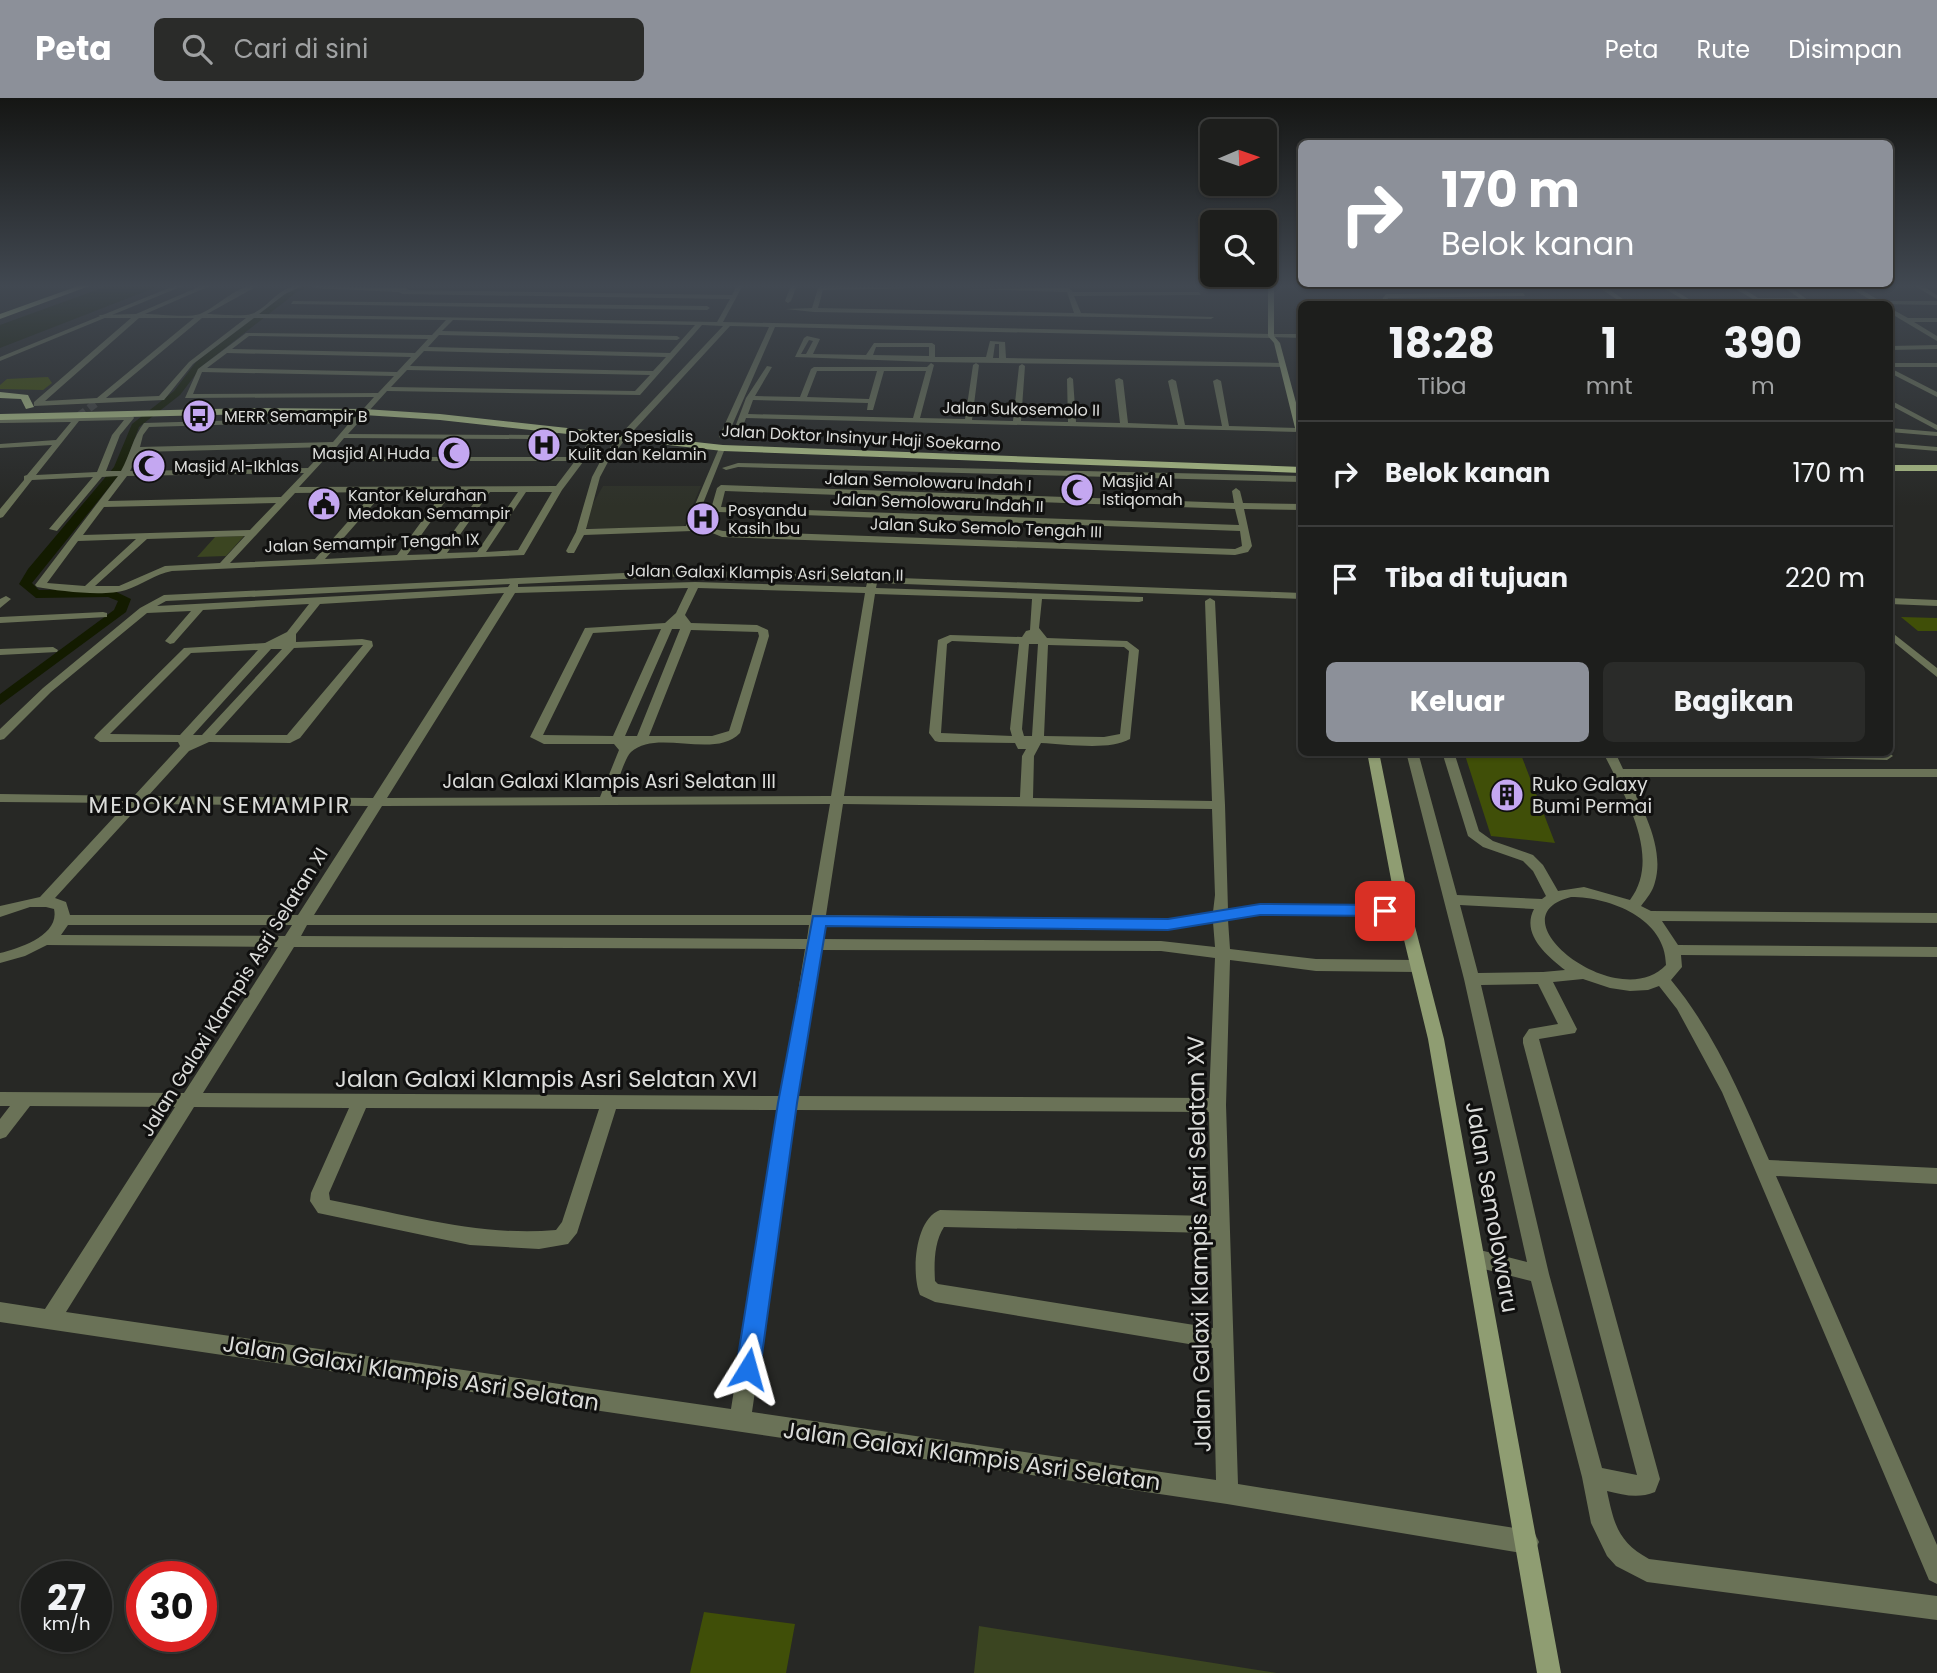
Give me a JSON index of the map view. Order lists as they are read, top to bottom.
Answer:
{
  "streets": {
    "main road": ["Jalan Doktor Insinyur Haji Soekarno", "Jalan Semolowaru"],
    "street": [
      "Jalan Sukosemolo II",
      "Jalan Semolowaru Indah I",
      "Jalan Semolowaru Indah II",
      "Jalan Suko Semolo Tengah III",
      "Jalan Semampir Tengah IX",
      "Jalan Galaxi Klampis Asri Selatan II",
      "Jalan Galaxi Klampis Asri Selatan III",
      "Jalan Galaxi Klampis Asri Selatan XI",
      "Jalan Galaxi Klampis Asri Selatan XVI",
      "Jalan Galaxi Klampis Asri Selatan XV",
      "Jalan Galaxi Klampis Asri Selatan"
    ]
  },
  "crossings": [
    ["Jalan Semolowaru Indah I", "Jalan Semolowaru Indah II"],
    ["Jalan Semolowaru Indah I", "Jalan Suko Semolo Tengah III"],
    ["Jalan Semolowaru Indah II", "Jalan Suko Semolo Tengah III"],
    ["Jalan Galaxi Klampis Asri Selatan II", "Jalan Galaxi Klampis Asri Selatan XI"],
    ["Jalan Galaxi Klampis Asri Selatan II", "Jalan Galaxi Klampis Asri Selatan XV"],
    ["Jalan Galaxi Klampis Asri Selatan III", "Jalan Galaxi Klampis Asri Selatan XI"],
    ["Jalan Galaxi Klampis Asri Selatan III", "Jalan Galaxi Klampis Asri Selatan XV"],
    ["Jalan Galaxi Klampis Asri Selatan XI", "Jalan Galaxi Klampis Asri Selatan XVI"],
    ["Jalan Galaxi Klampis Asri Selatan XI", "Jalan Galaxi Klampis Asri Selatan"],
    ["Jalan Galaxi Klampis Asri Selatan XVI", "Jalan Galaxi Klampis Asri Selatan XV"],
    ["Jalan Semolowaru", "Jalan Galaxi Klampis Asri Selatan"],
    ["Jalan Galaxi Klampis Asri Selatan XV", "Jalan Galaxi Klampis Asri Selatan"]
  ],
  "districts": ["MEDOKAN SEMAMPIR"],
  "places": {
    "bus stop": ["MERR Semampir B"],
    "hospital": ["Dokter Spesialis Kulit dan Kelamin", "Posyandu Kasih Ibu"],
    "mosque": ["Masjid Al Huda", "Masjid Al-Ikhlas", "Masjid Al Istiqomah"],
    "public building": ["Kantor Kelurahan Medokan Semampir"],
    "building": ["Ruko Galaxy Bumi Permai"]
  },
  "north": "right",
  "page": {
    "header": "Peta",
    "search": "Cari di sini",
    "nav": ["Peta", "Rute", "Disimpan"],
    "turn": ["170 m", "Belok kanan"],
    "eta": [
      "18:28",
      "Tiba",
      "1",
      "mnt",
      "390",
      "m"
    ],
    "list": [
      {
        "name": "Belok kanan",
        "value": "170 m"
      },
      {
        "name": "Tiba di tujuan",
        "value": "220 m"
      }
    ],
    "buttons": ["Keluar", "Bagikan"],
    "speed": "27 km/h",
    "limit": "30"
  }
}
